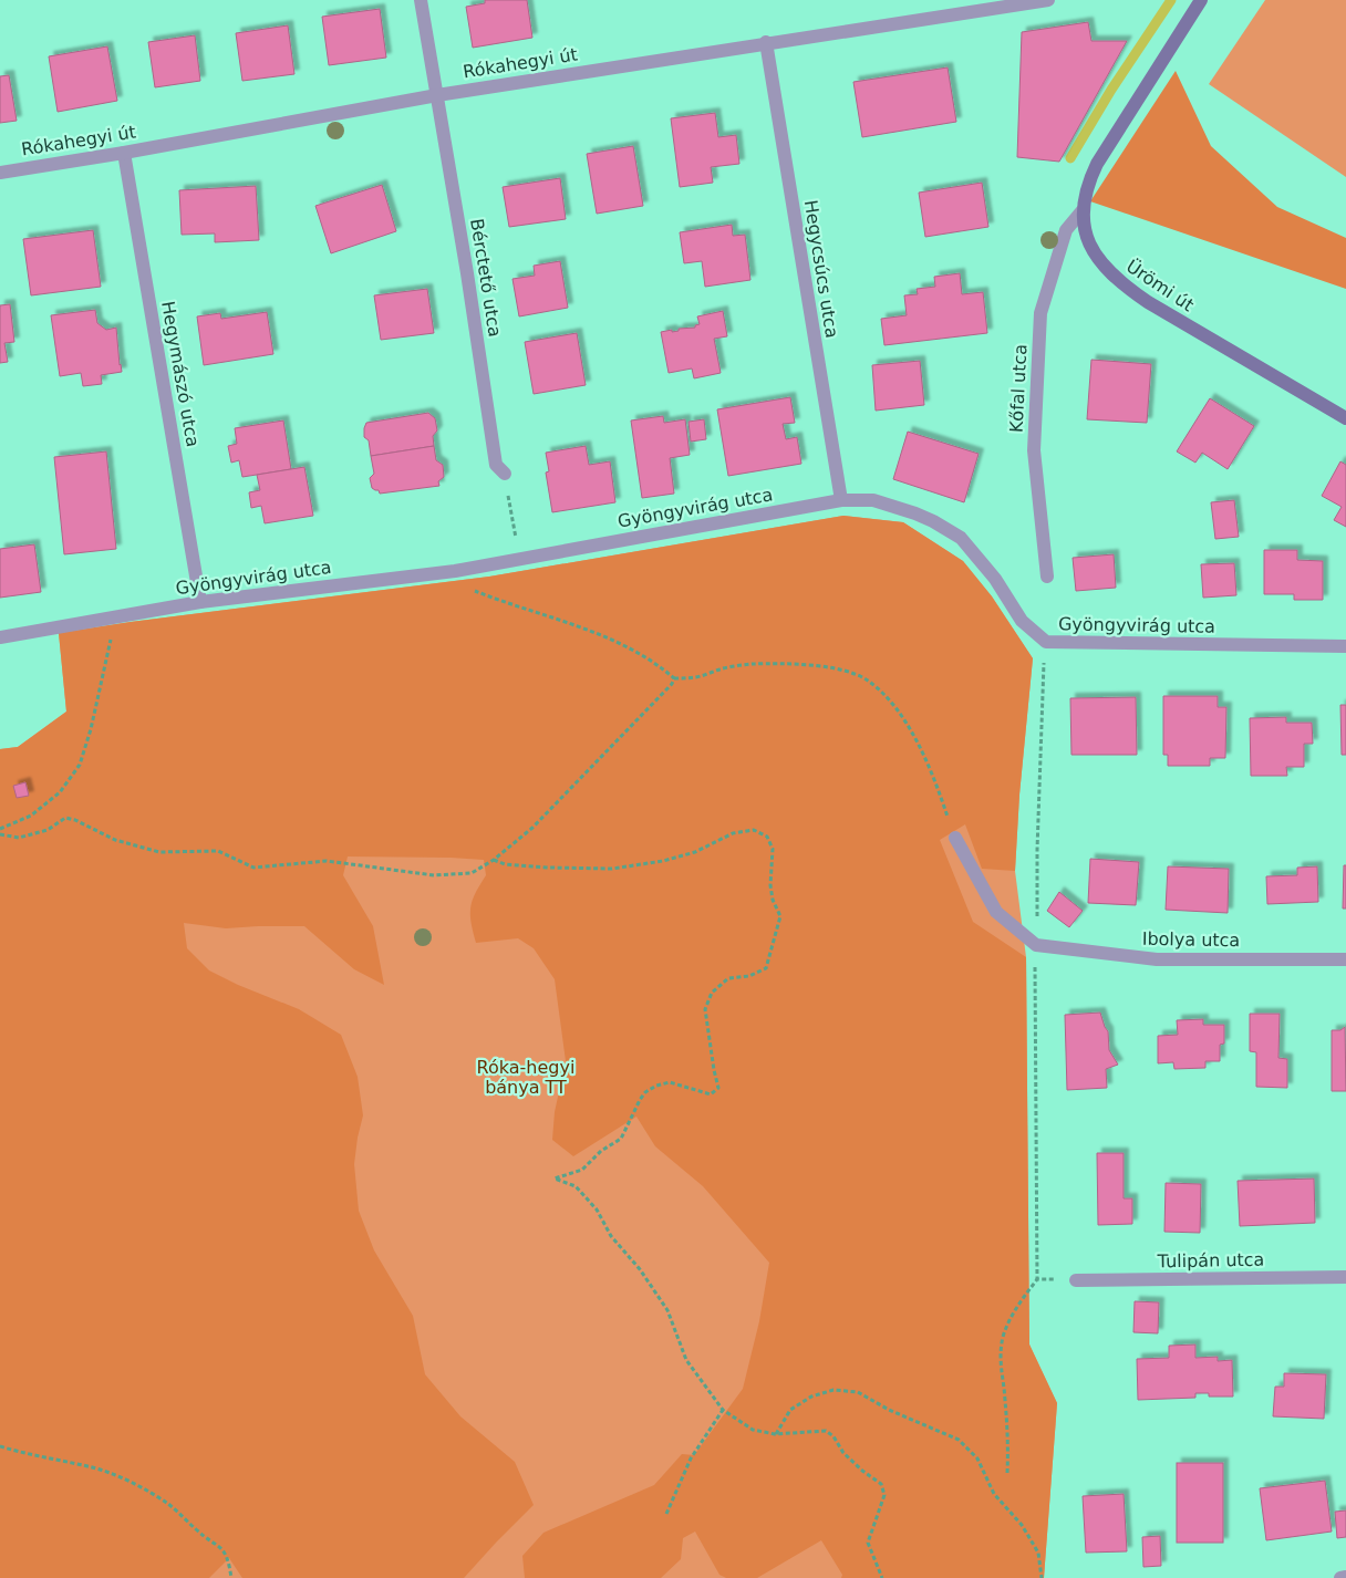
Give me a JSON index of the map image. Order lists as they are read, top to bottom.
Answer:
{
  "streets": {
    "street": [
      "Rókahegyi út",
      "Hegycsúcs utca",
      "Bérctető utca",
      "Ürömi út",
      "Hegymászó utca",
      "Kőfal utca",
      "Gyöngyvirág utca",
      "Ibolya utca",
      "Tulipán utca"
    ]
  },
  "crossings": [
    ["Rókahegyi út", "Hegycsúcs utca"],
    ["Rókahegyi út", "Bérctető utca"],
    ["Rókahegyi út", "Hegymászó utca"],
    ["Hegycsúcs utca", "Gyöngyvirág utca"],
    ["Ürömi út", "Kőfal utca"],
    ["Hegymászó utca", "Gyöngyvirág utca"]
  ],
  "parks": ["Róka-hegyi bánya TT"]
}
